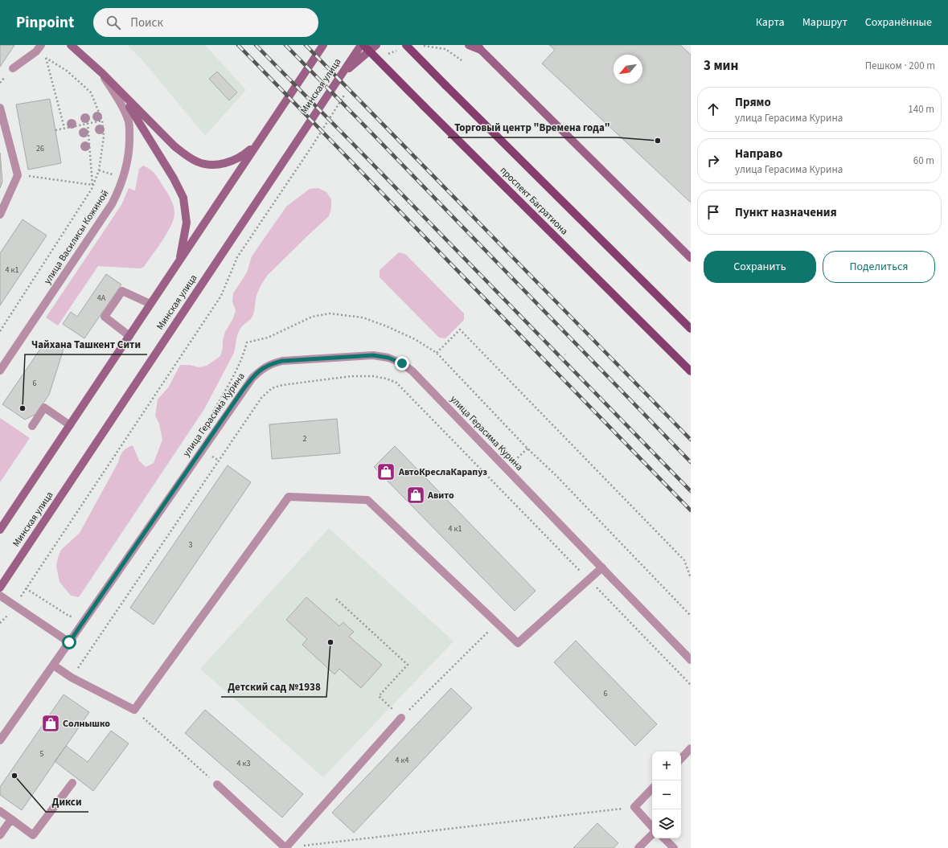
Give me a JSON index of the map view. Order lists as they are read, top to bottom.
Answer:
{
  "streets": {
    "main road": ["Минская улица", "проспект Багратиона", "улица Василисы Кожиной"],
    "street": ["улица Герасима Курина"]
  },
  "places": {
    "other": [
      "Торговый центр \"Времена года\"",
      "Чайхана Ташкент Сити",
      "Детский сад №1938",
      "Дикси"
    ],
    "shop": ["АвтоКреслаКарапуз", "Авито", "Солнышко"]
  },
  "house_numbers": [
    "26",
    "4 к1",
    "4А",
    "6",
    "2",
    "4 к1",
    "3",
    "6",
    "5",
    "4 к4",
    "4 к3"
  ],
  "north": "bottom left",
  "page": {
    "header": "Pinpoint",
    "search": "Поиск",
    "nav": ["Карта", "Маршрут", "Сохранённые"],
    "heading": ["3 мин", "Пешком · 200 m"],
    "list": [
      ["Прямо", "улица Герасима Курина", "140 m"],
      ["Направо", "улица Герасима Курина", "60 m"],
      "Пункт назначения"
    ],
    "buttons": ["Сохранить", "Поделиться"],
    "map_buttons": ["+", "−"]
  }
}
